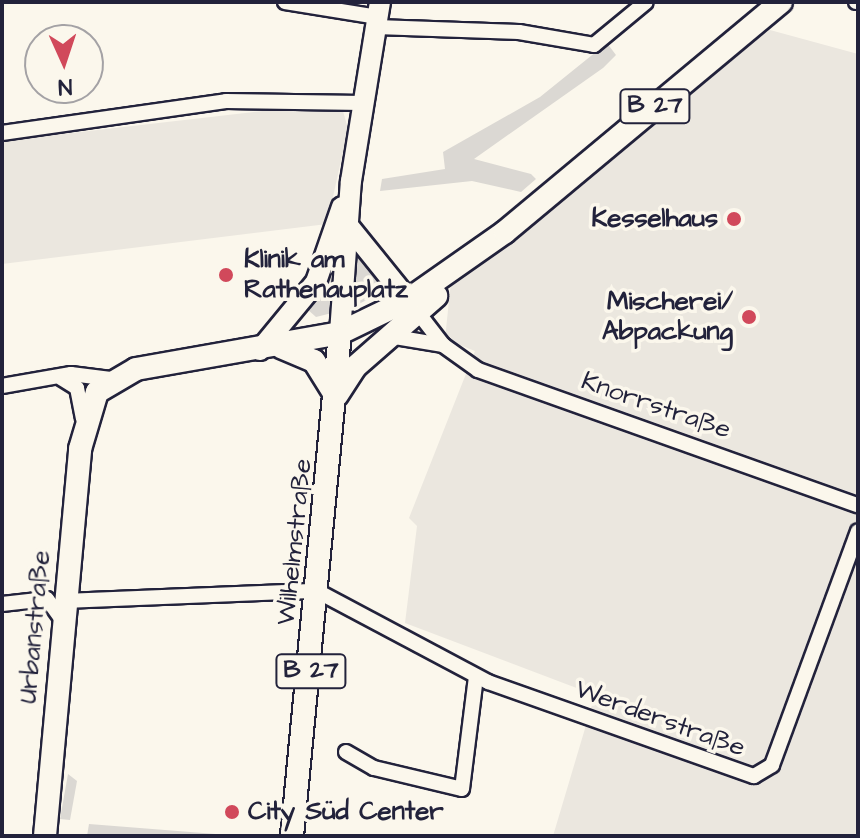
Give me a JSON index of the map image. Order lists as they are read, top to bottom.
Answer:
{
  "streets": {
    "main road": ["B 27", "Wilhelmstraße", "Urbanstraße"],
    "street": ["Knorrstraße", "Werderstraße"]
  },
  "crossings": [
    ["B 27", "Knorrstraße"],
    ["B 27", "Wilhelmstraße"],
    ["Wilhelmstraße", "Werderstraße"]
  ],
  "places": [
    "Kesselhaus",
    "Klinik am Rathenauplatz",
    "Mischerei/ Abpackung",
    "City Süd Center"
  ],
  "north": "bottom"
}
